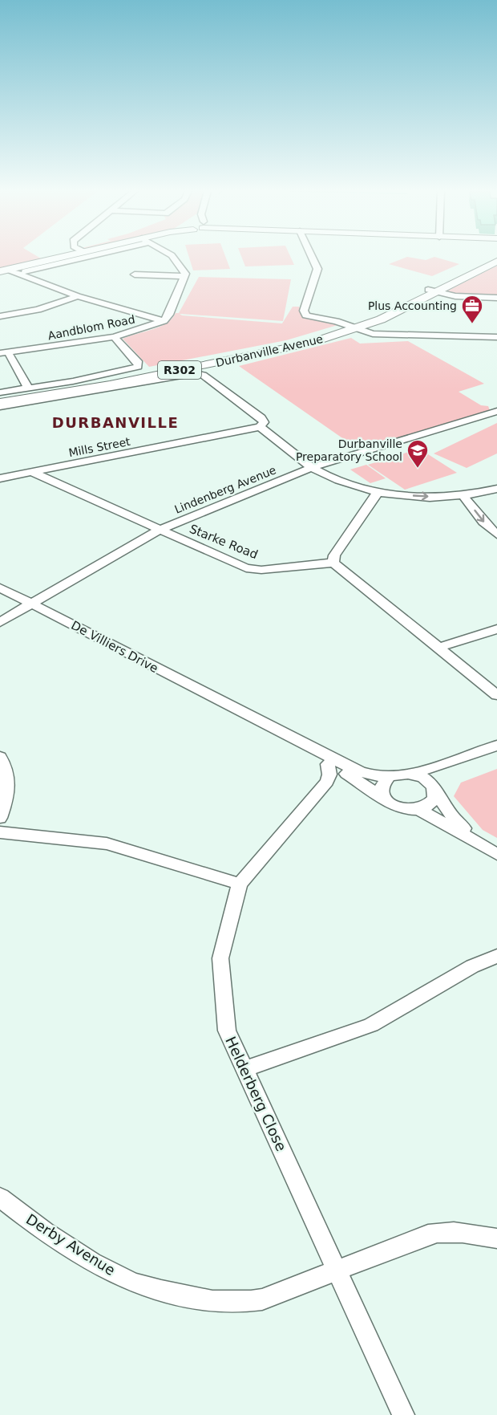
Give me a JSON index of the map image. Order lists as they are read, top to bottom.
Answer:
{
  "streets": {
    "main road": ["Durbanville Avenue", "R302"],
    "street": [
      "Aandblom Road",
      "Mills Street",
      "Lindenberg Avenue",
      "Starke Road",
      "De Villiers Drive",
      "Helderberg Close",
      "Derby Avenue"
    ]
  },
  "crossings": [
    ["Mills Street", "Starke Road"],
    ["Lindenberg Avenue", "Starke Road"],
    ["Lindenberg Avenue", "De Villiers Drive"],
    ["De Villiers Drive", "Helderberg Close"],
    ["Helderberg Close", "Derby Avenue"]
  ],
  "districts": ["DURBANVILLE"],
  "places": {
    "office": ["Plus Accounting"],
    "school or university": ["Durbanville Preparatory School"]
  }
}
